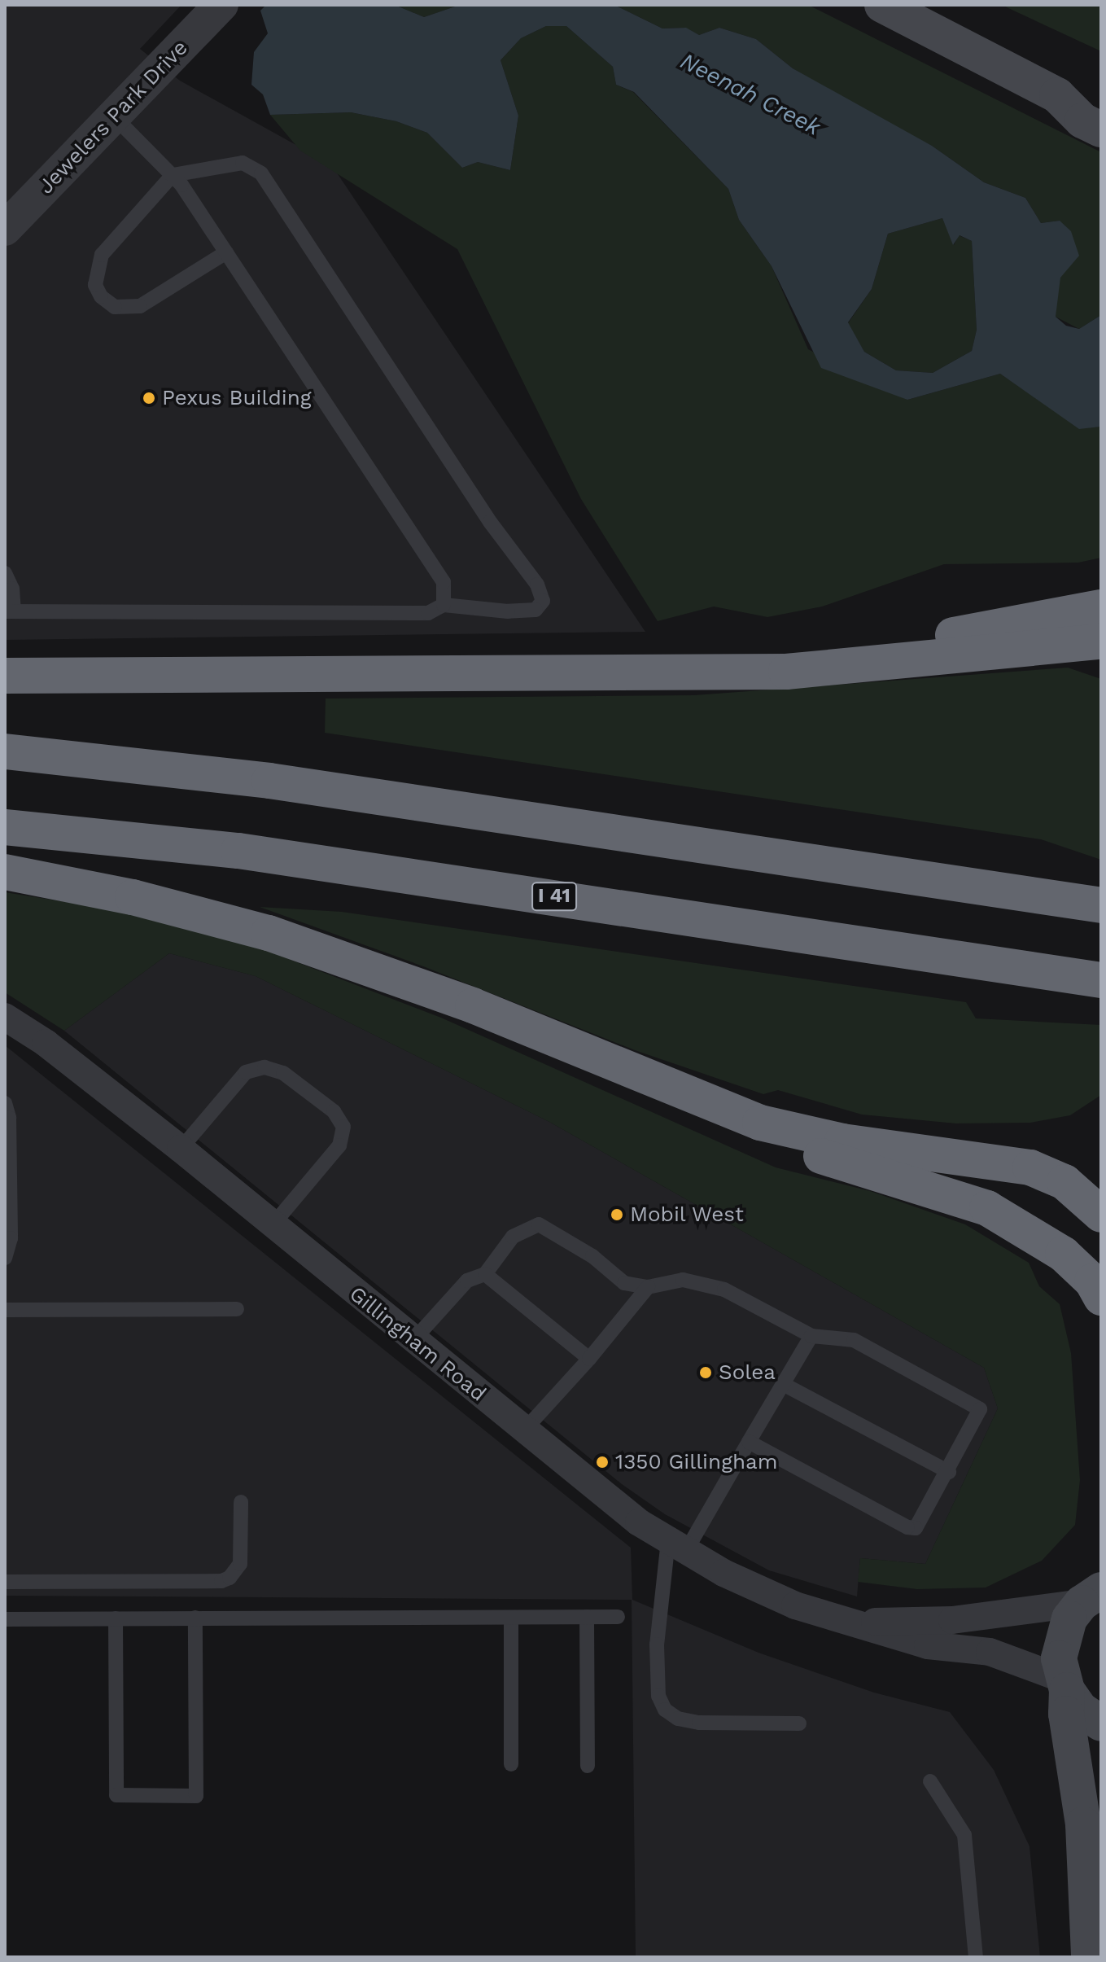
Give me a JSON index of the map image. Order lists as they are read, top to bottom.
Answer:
{
  "streets": {
    "highway": ["I 41"],
    "street": ["Jewelers Park Drive", "Gillingham Road"]
  },
  "water": ["Neenah Creek"],
  "places": [
    "Pexus Building",
    "Mobil West",
    "Solea",
    "1350 Gillingham"
  ]
}
